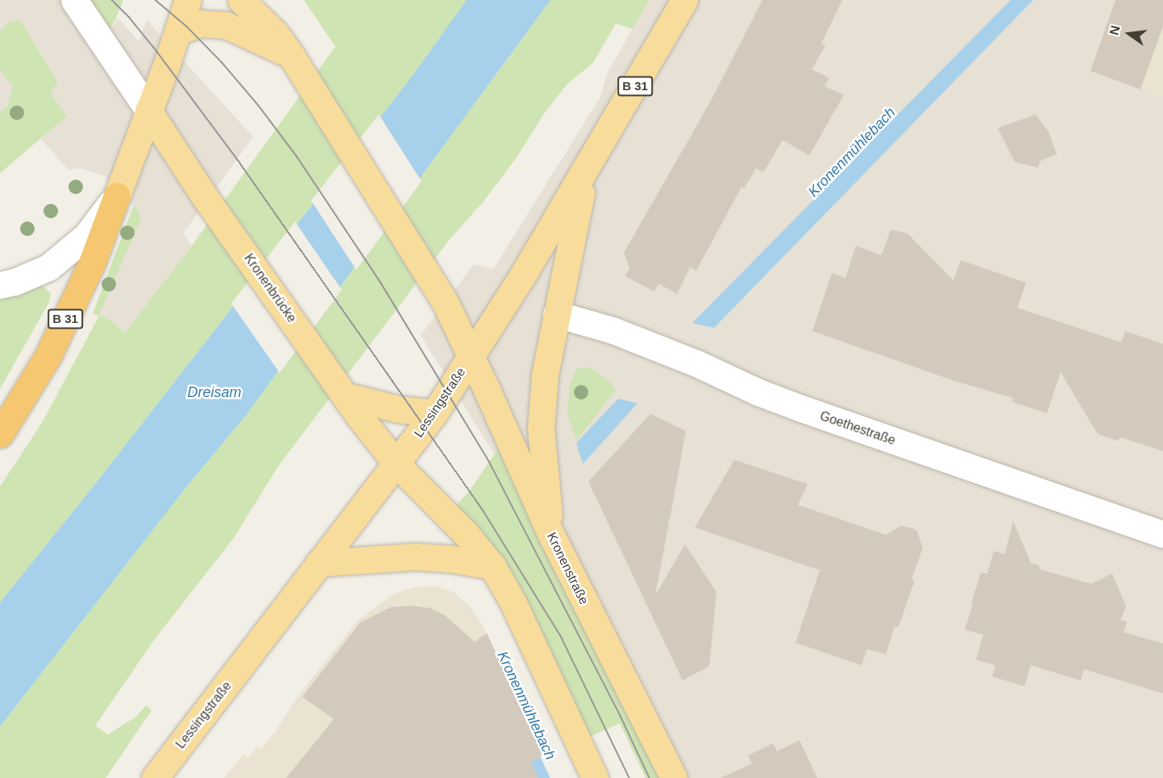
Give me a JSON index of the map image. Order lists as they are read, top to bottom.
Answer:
{
  "streets": {
    "highway": ["B 31"],
    "main road": ["Kronenbrücke", "Lessingstraße", "Kronenstraße"],
    "street": ["Goethestraße"]
  },
  "crossings": [
    ["B 31", "Kronenbrücke"],
    ["Kronenbrücke", "Lessingstraße"],
    ["Lessingstraße", "Kronenstraße"]
  ],
  "water": ["Kronenmühlebach", "Dreisam"],
  "north": "left"
}
